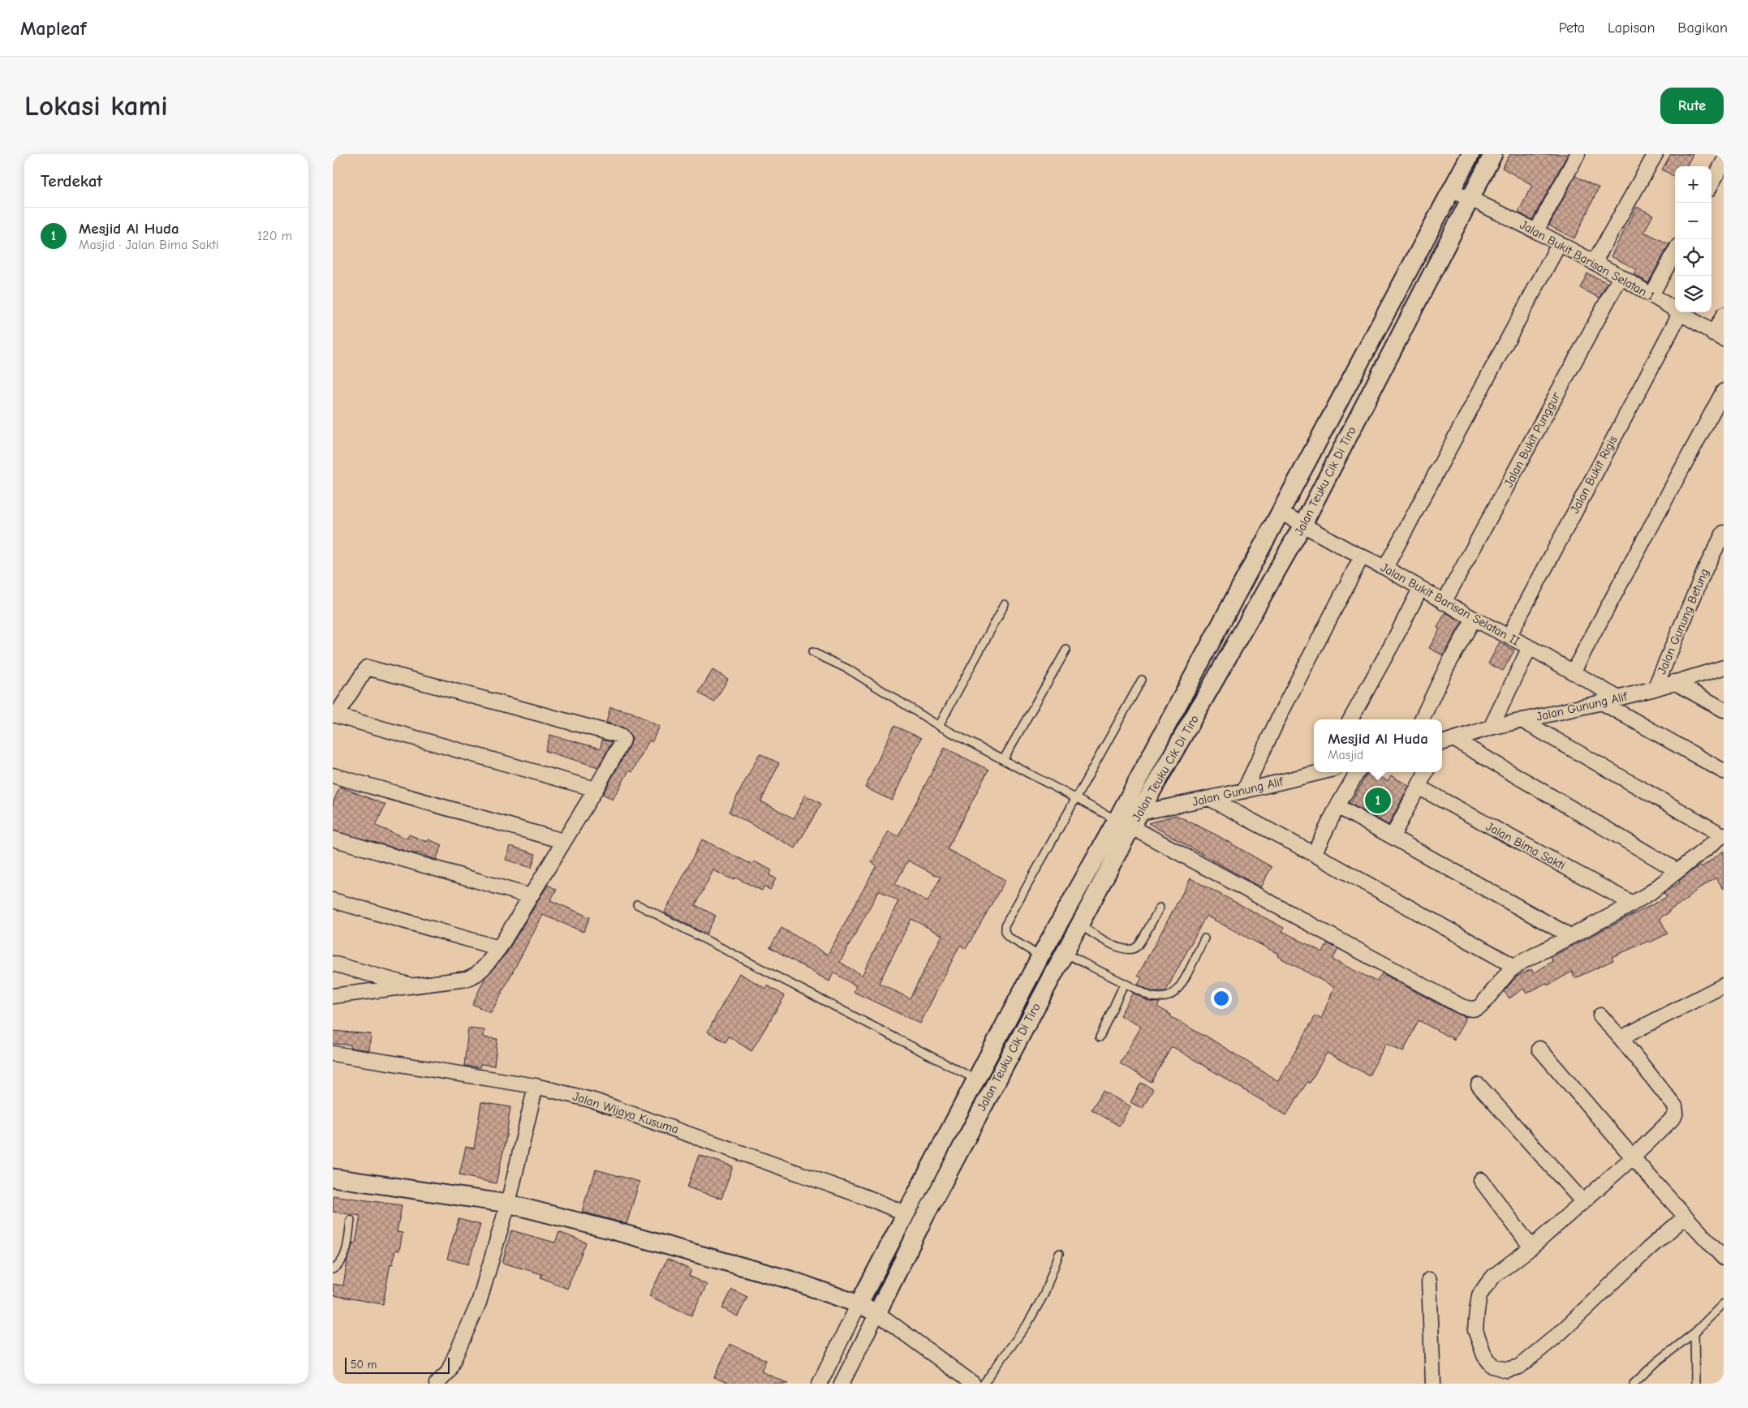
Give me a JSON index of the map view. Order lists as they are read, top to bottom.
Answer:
{
  "streets": {
    "street": [
      "Jalan Bukit Barisan Selatan 1",
      "Jalan Bukit Punggur",
      "Jalan Bukit Rigis",
      "Jalan Teuku Cik Di Tiro",
      "Jalan Bukit Barisan Selatan II",
      "Jalan Gunung Betung",
      "Jalan Gunung Alif",
      "Jalan Bima Sakti",
      "Jalan Wijaya Kusuma"
    ]
  },
  "crossings": [
    ["Jalan Bukit Barisan Selatan 1", "Jalan Bukit Punggur"],
    ["Jalan Bukit Barisan Selatan 1", "Jalan Bukit Rigis"],
    ["Jalan Bukit Barisan Selatan 1", "Jalan Teuku Cik Di Tiro"],
    ["Jalan Bukit Punggur", "Jalan Bukit Barisan Selatan II"],
    ["Jalan Bukit Rigis", "Jalan Bukit Barisan Selatan II"],
    ["Jalan Teuku Cik Di Tiro", "Jalan Bukit Barisan Selatan II"],
    ["Jalan Teuku Cik Di Tiro", "Jalan Gunung Alif"],
    ["Jalan Teuku Cik Di Tiro", "Jalan Wijaya Kusuma"],
    ["Jalan Bukit Barisan Selatan II", "Jalan Gunung Alif"],
    ["Jalan Gunung Betung", "Jalan Gunung Alif"]
  ],
  "scale_bar": "50 m",
  "page": {
    "header": "Mapleaf",
    "nav": ["Peta", "Lapisan", "Bagikan"],
    "buttons": "Rute",
    "title": "Lokasi kami",
    "heading": "Terdekat",
    "map_buttons": ["+", "−"],
    "list": [
      {
        "mark": "1",
        "name": "Mesjid Al Huda",
        "note": "Masjid · Jalan Bima Sakti",
        "value": "120 m"
      }
    ],
    "popup": ["Mesjid Al Huda", "Masjid"],
    "pins": "1",
    "scale": "50 m"
  }
}
